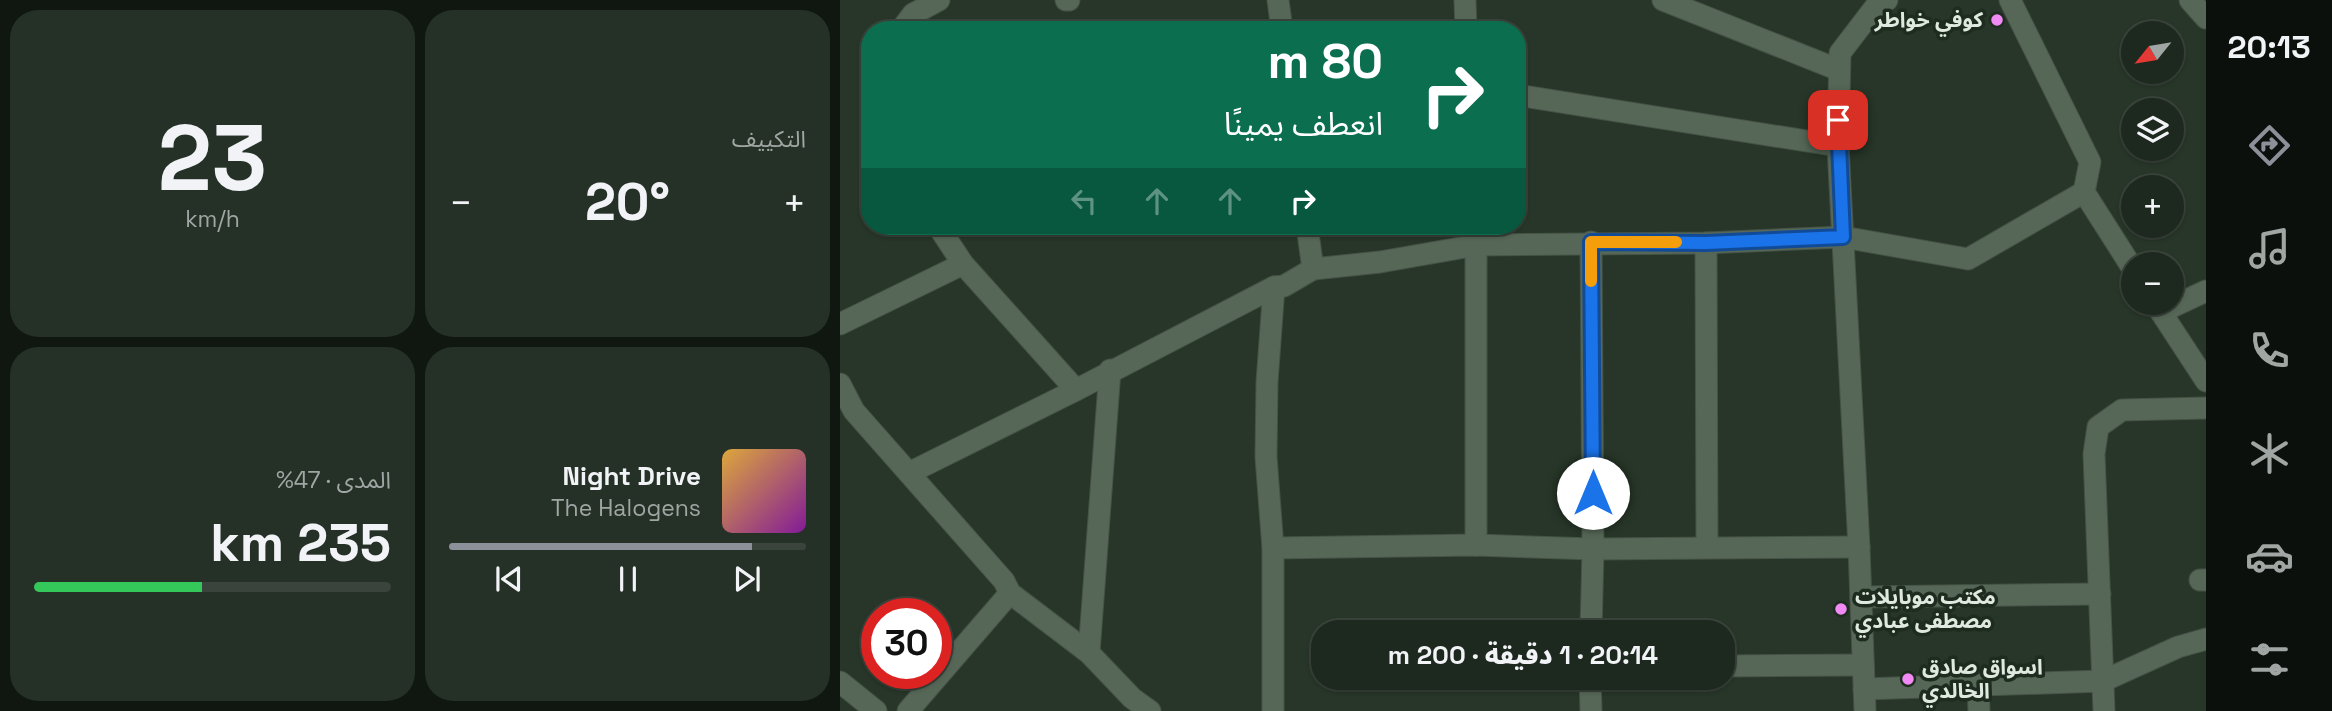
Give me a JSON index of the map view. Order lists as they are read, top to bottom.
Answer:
{
  "places": ["كوفي خواطر", "مكتب موبايلات مصطفى عبادي", "اسواق صادق الخالدي"],
  "north": "bottom left",
  "page": {
    "tabs": "20:13",
    "tile": [
      "التكييف",
      ["23", "km/h"],
      ["المدى · 47%", "235 km"]
    ],
    "map_buttons": ["+", "−"],
    "turn": ["80 m", "انعطف يمينًا"],
    "heat": ["−", "20°", "+"],
    "song": ["Night Drive", "The Halogens"],
    "limit": "30",
    "trip": "20:14 · 1 دقيقة · 200 m"
  }
}
